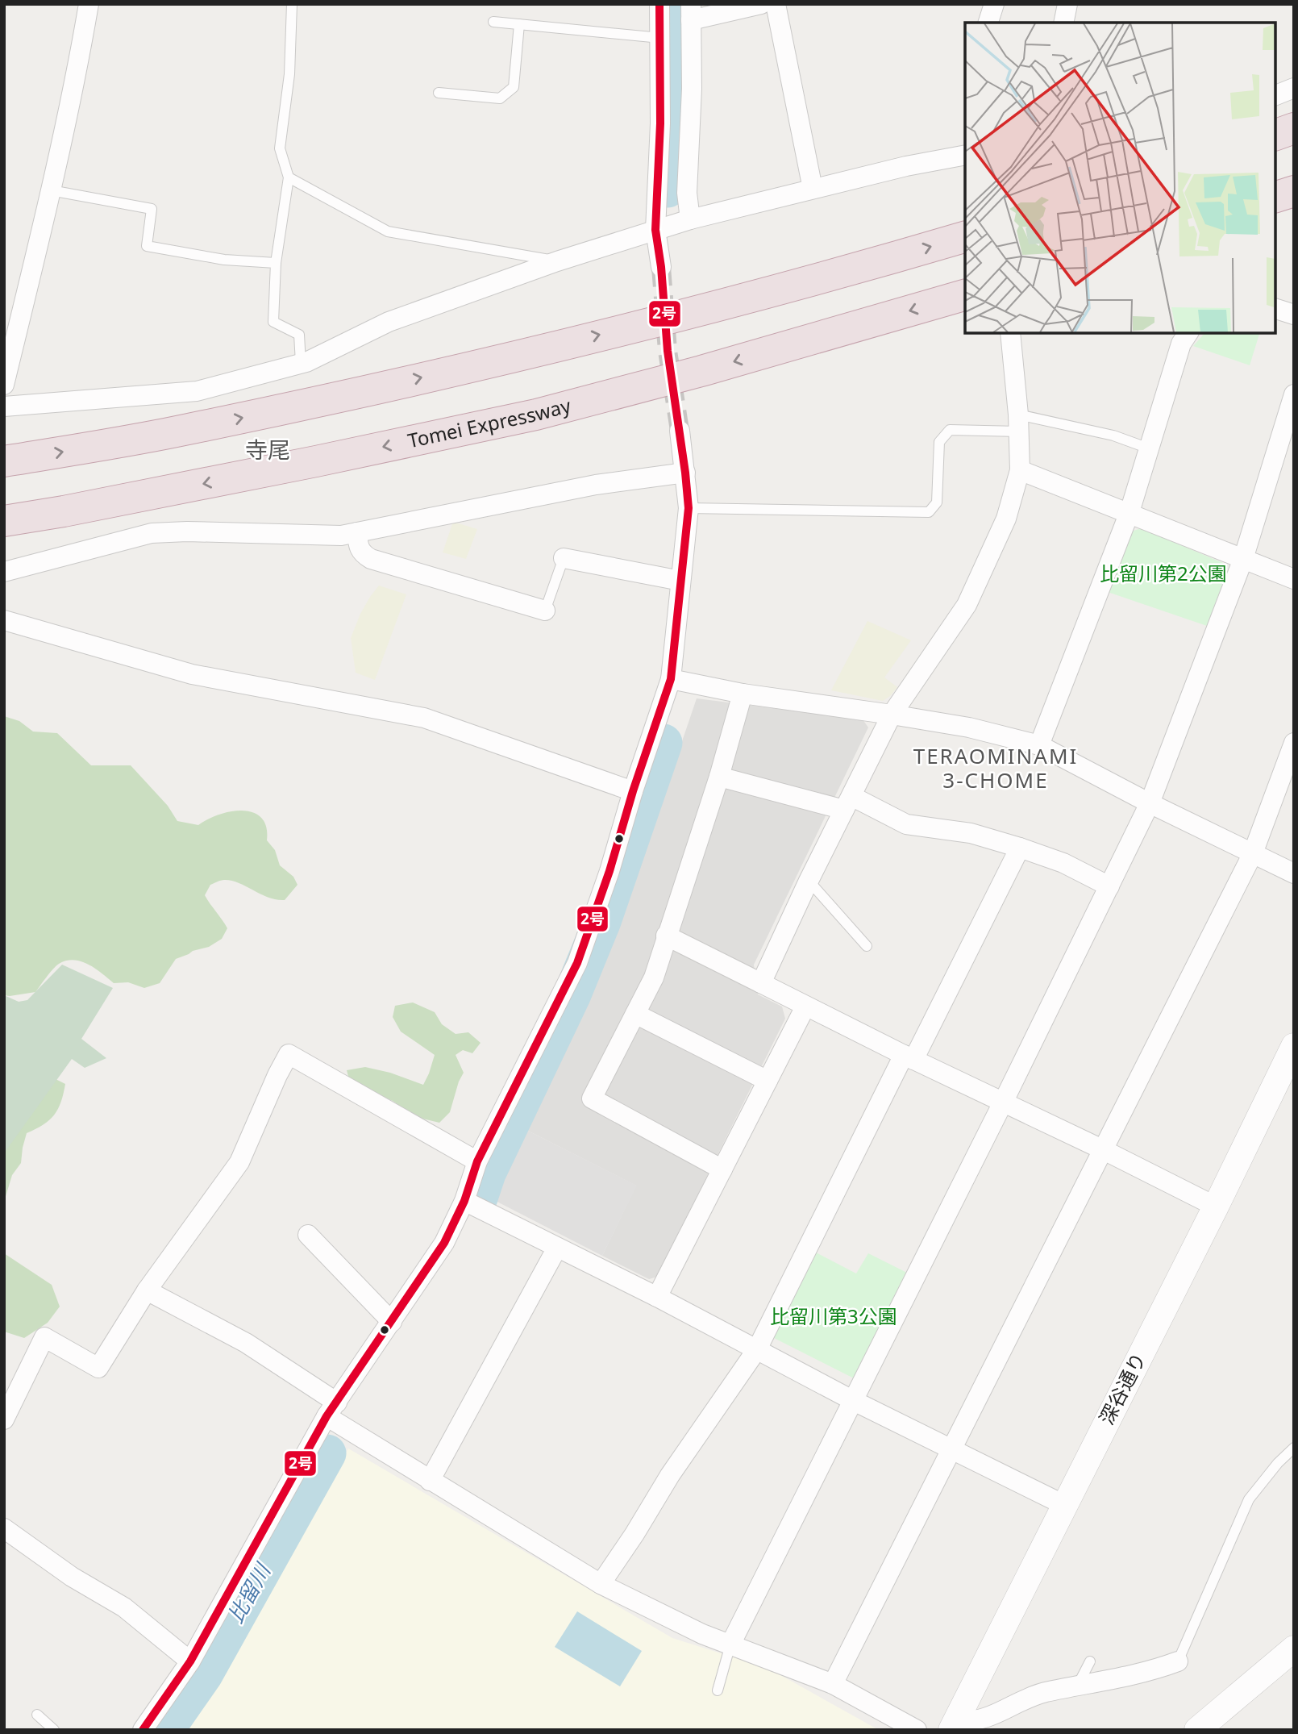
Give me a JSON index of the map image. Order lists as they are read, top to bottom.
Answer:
{
  "streets": {
    "highway": ["Tomei Expressway"],
    "street": ["深谷通り"]
  },
  "districts": ["寺尾", "TERAOMINAMI 3-CHOME"],
  "water": ["比留川"],
  "parks": ["比留川第2公園", "比留川第3公園"],
  "lines": ["transit line 2号"]
}
